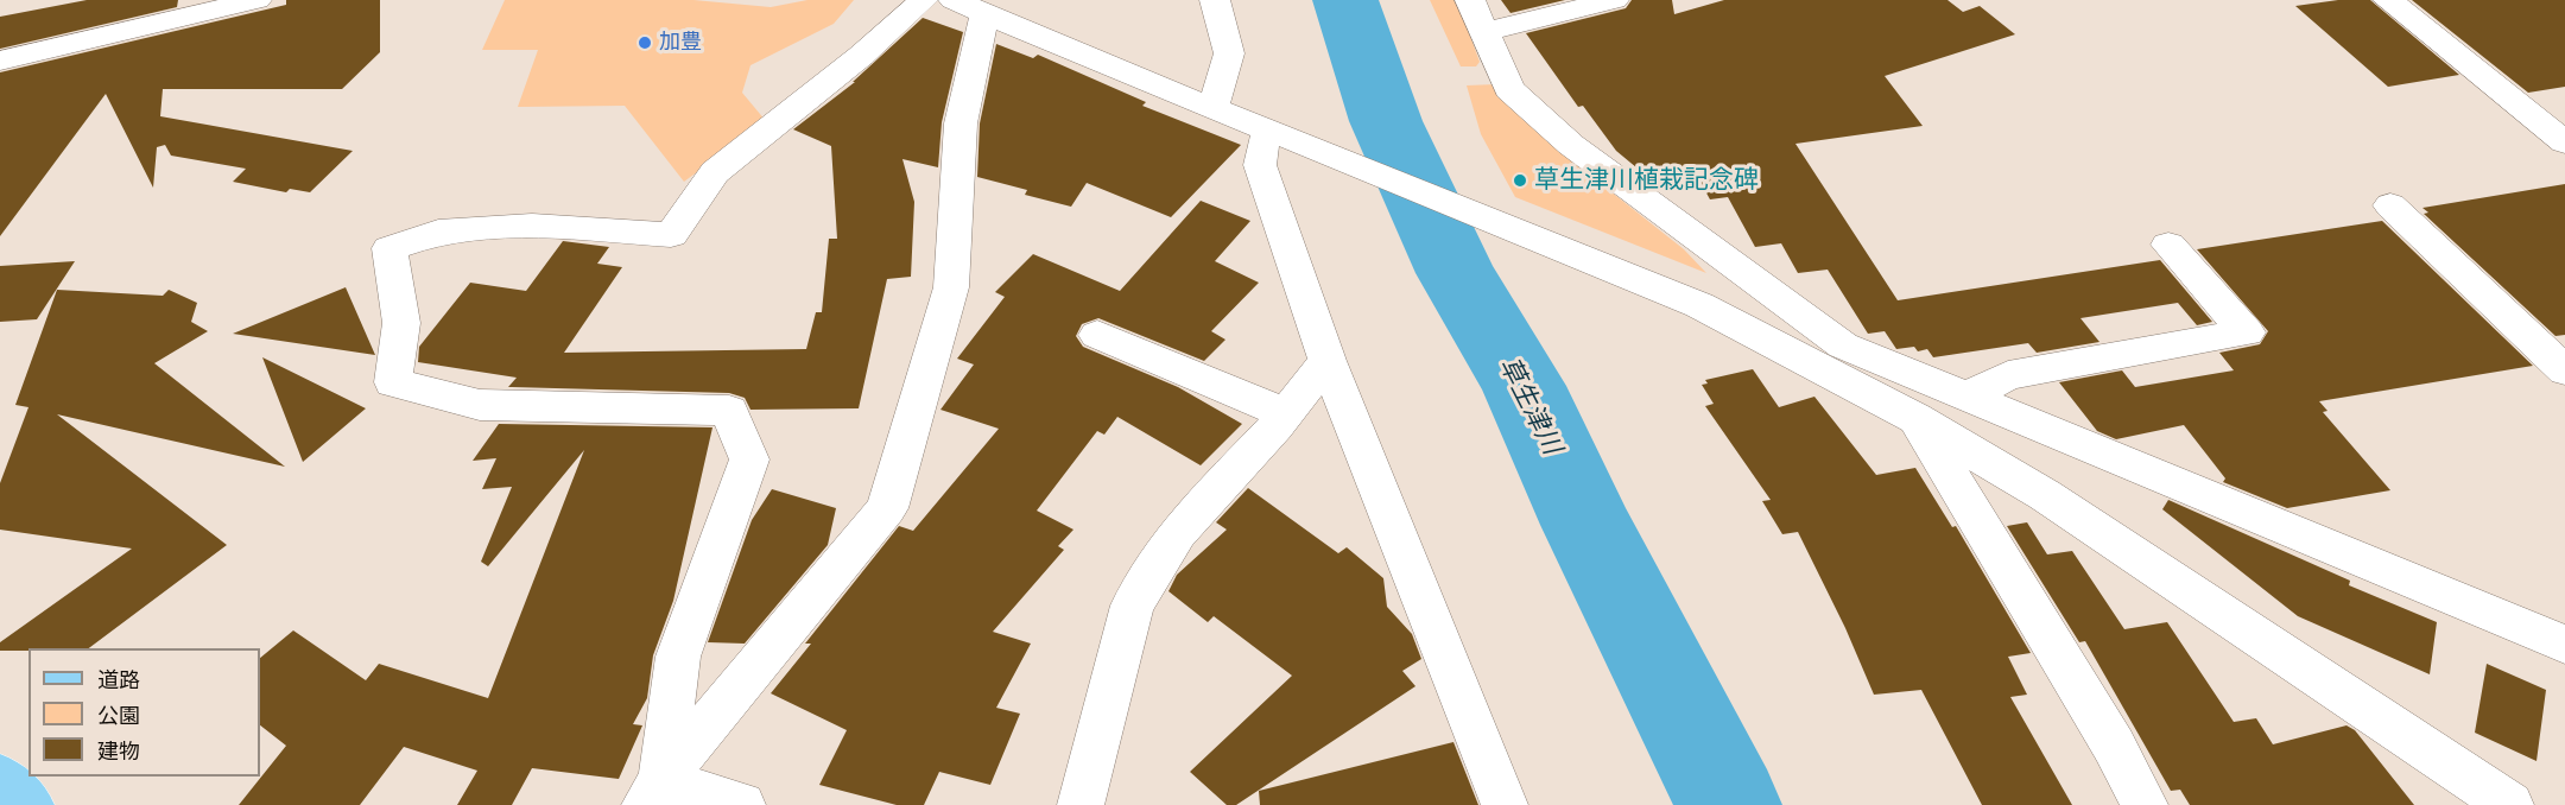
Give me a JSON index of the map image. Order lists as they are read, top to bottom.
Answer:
{
  "water": ["草生津川"],
  "places": ["加豊", "草生津川植栽記念碑"],
  "legend": ["道路", "公園", "建物"]
}
